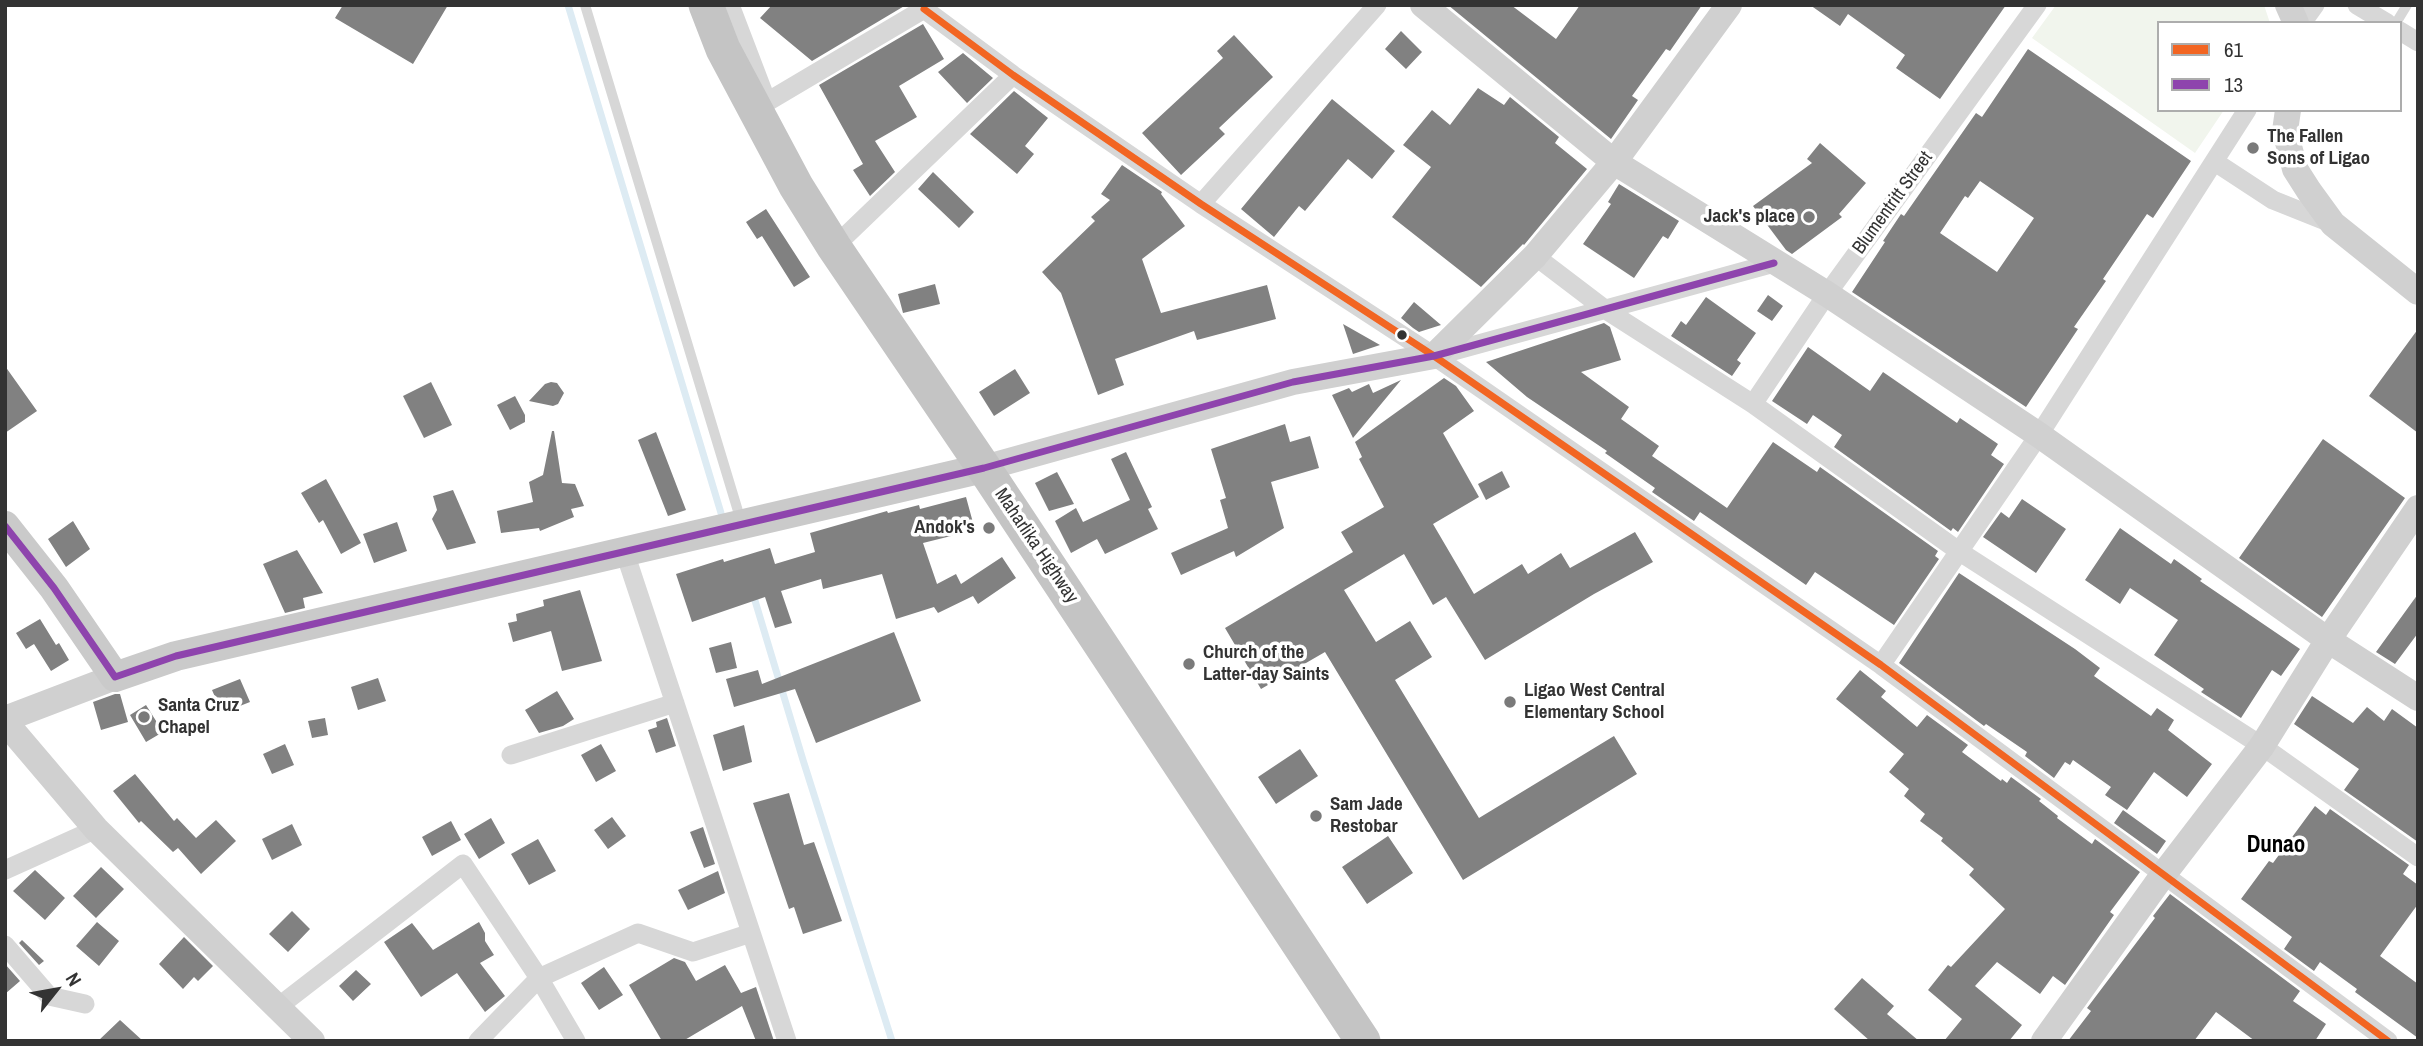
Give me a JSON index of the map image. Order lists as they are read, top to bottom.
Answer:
{
  "streets": {
    "highway": ["Maharlika Highway"],
    "street": ["Blumentritt Street"]
  },
  "districts": ["Dunao"],
  "places": [
    "The Fallen Sons of Ligao",
    "Jack's place",
    "Andok's",
    "Church of the Latter-day Saints",
    "Ligao West Central Elementary School",
    "Santa Cruz Chapel",
    "Sam Jade Restobar"
  ],
  "lines": ["transit line 61", "transit line 13"],
  "legend": ["61", "13"],
  "north": "top right"
}
